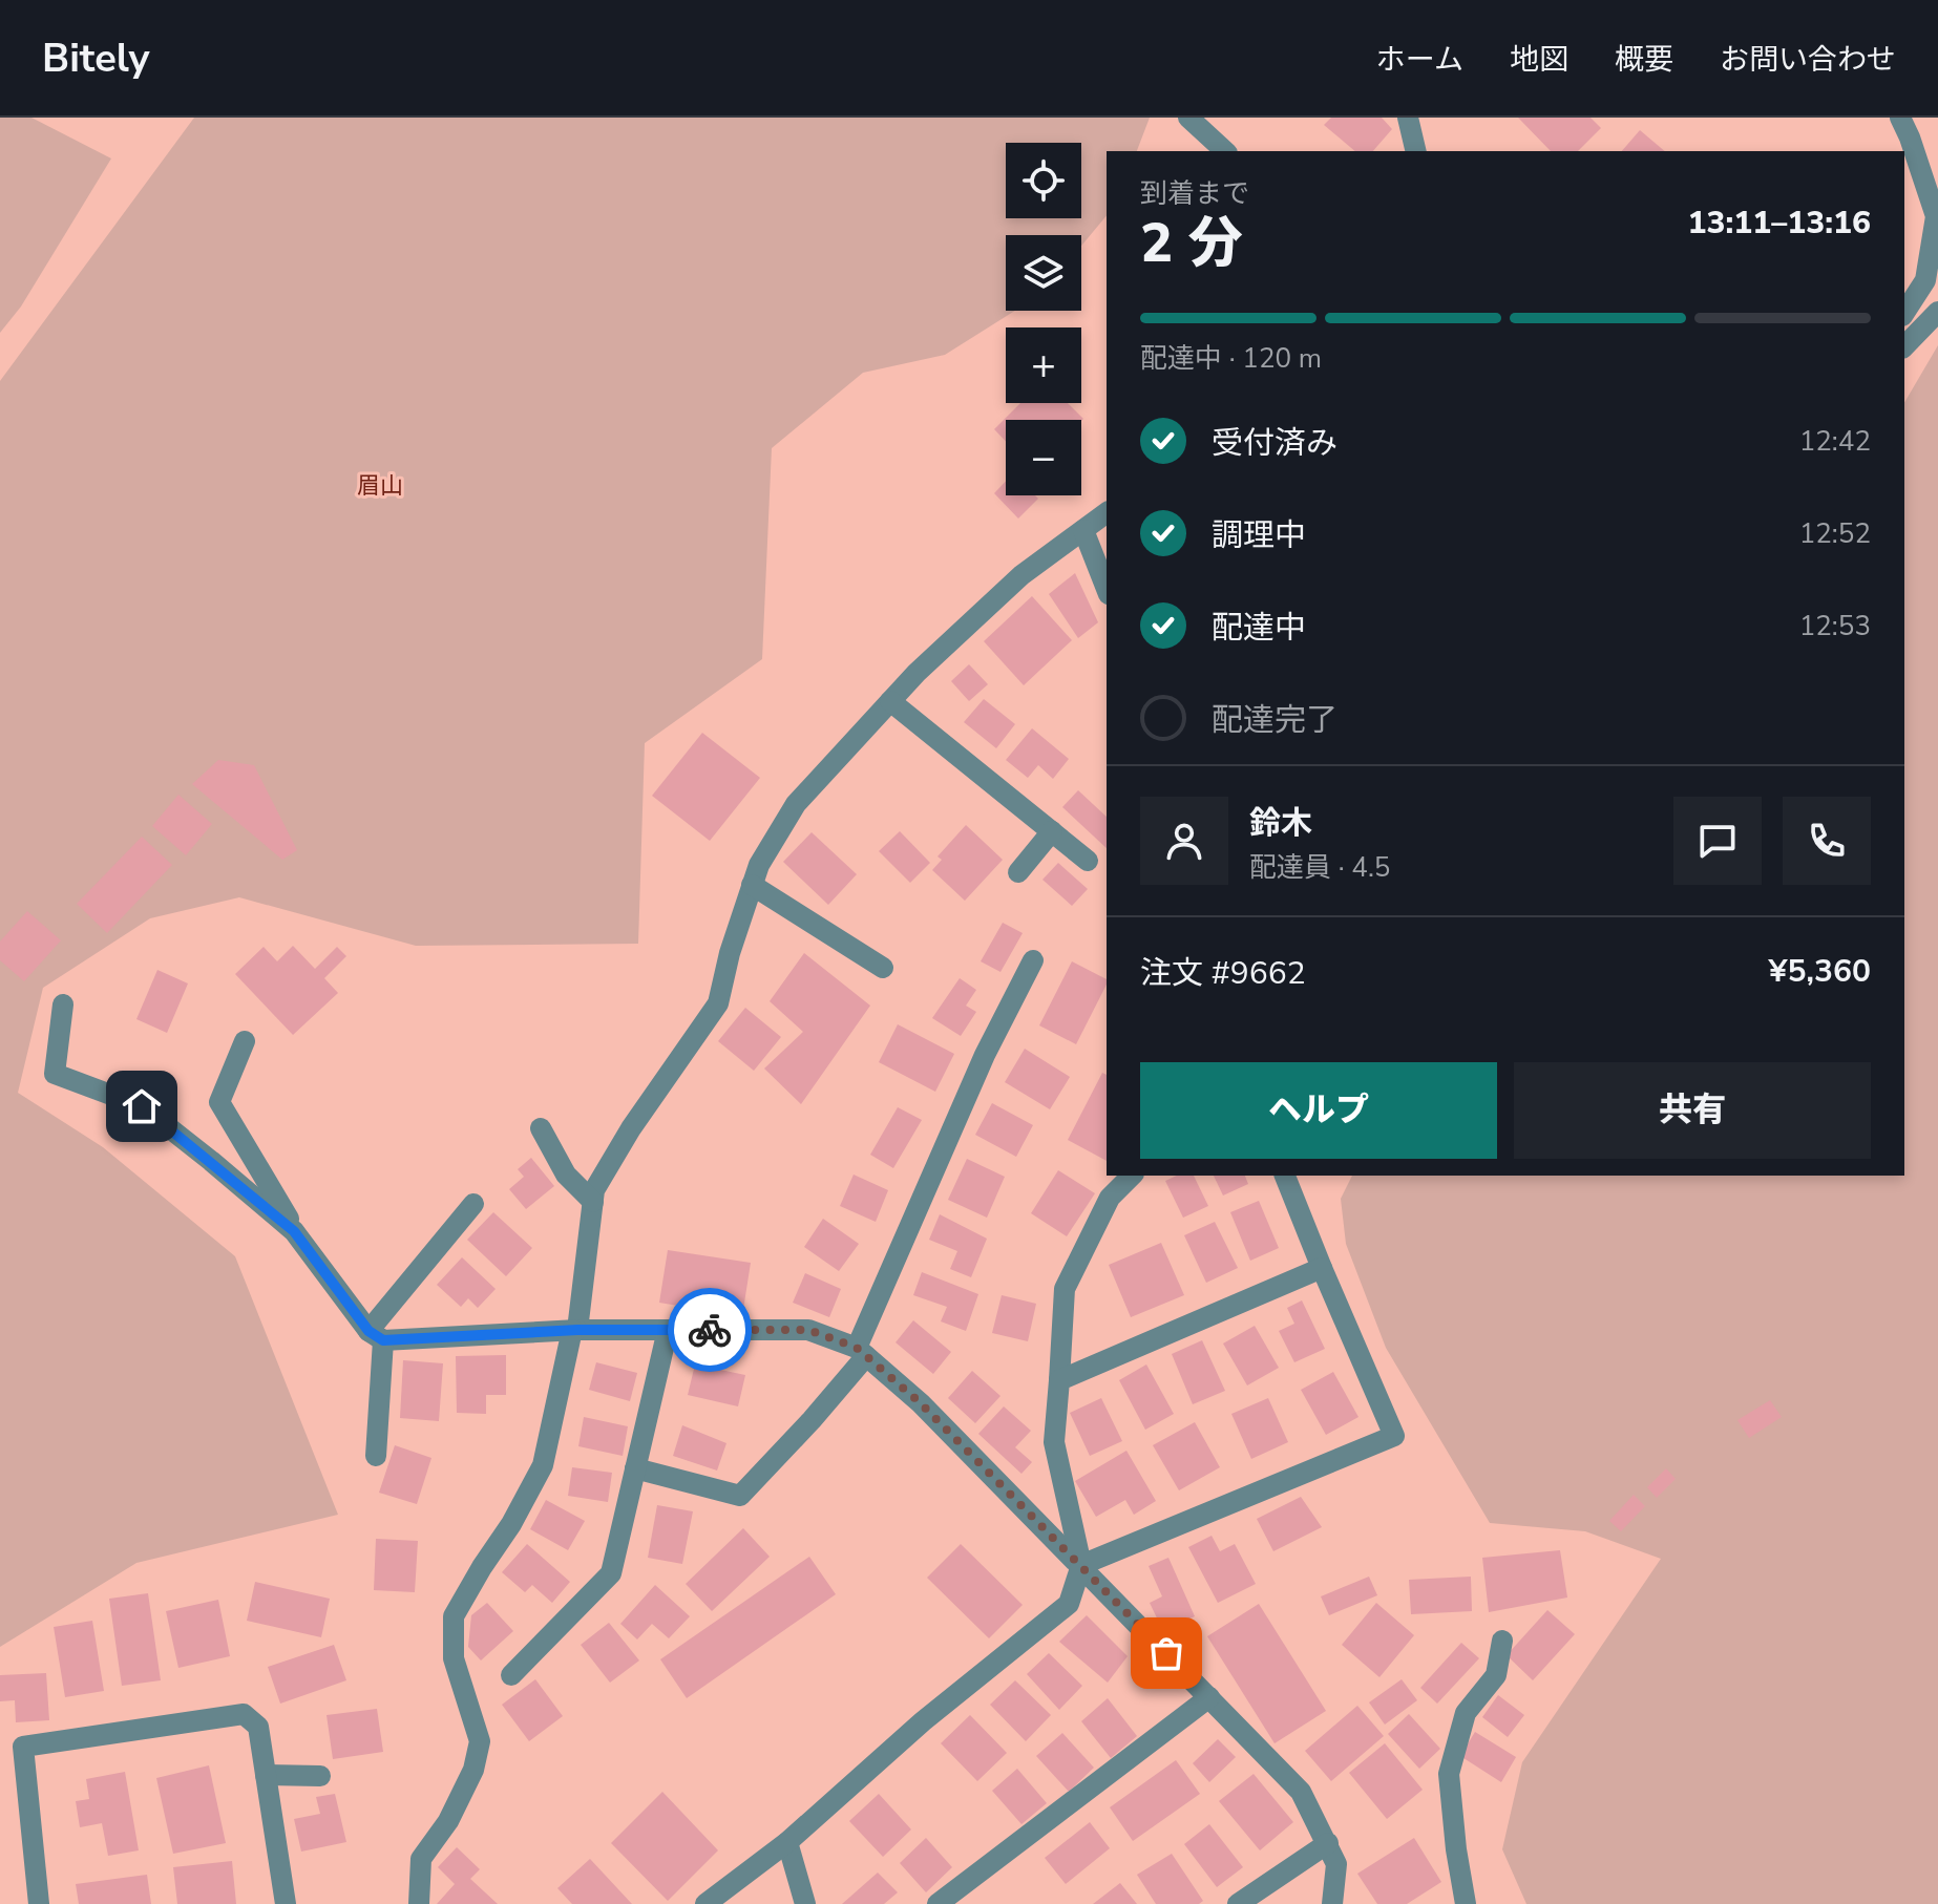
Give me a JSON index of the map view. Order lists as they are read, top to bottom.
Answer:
{
  "parks": ["眉山"],
  "page": {
    "header": "Bitely",
    "nav": [
      "ホーム",
      "地図",
      "概要",
      "お問い合わせ"
    ],
    "map_buttons": ["+", "−"],
    "heading": ["2 分", "到着まで", "13:11–13:16"],
    "panel": [
      "鈴木",
      "配達員 · 4.5",
      "注文 #9662",
      "¥5,360"
    ],
    "bar": "配達中 · 120 m",
    "list": [
      ["受付済み", "12:42"],
      ["調理中", "12:52"],
      ["配達中", "12:53"],
      "配達完了"
    ],
    "buttons": ["ヘルプ", "共有"]
  }
}
